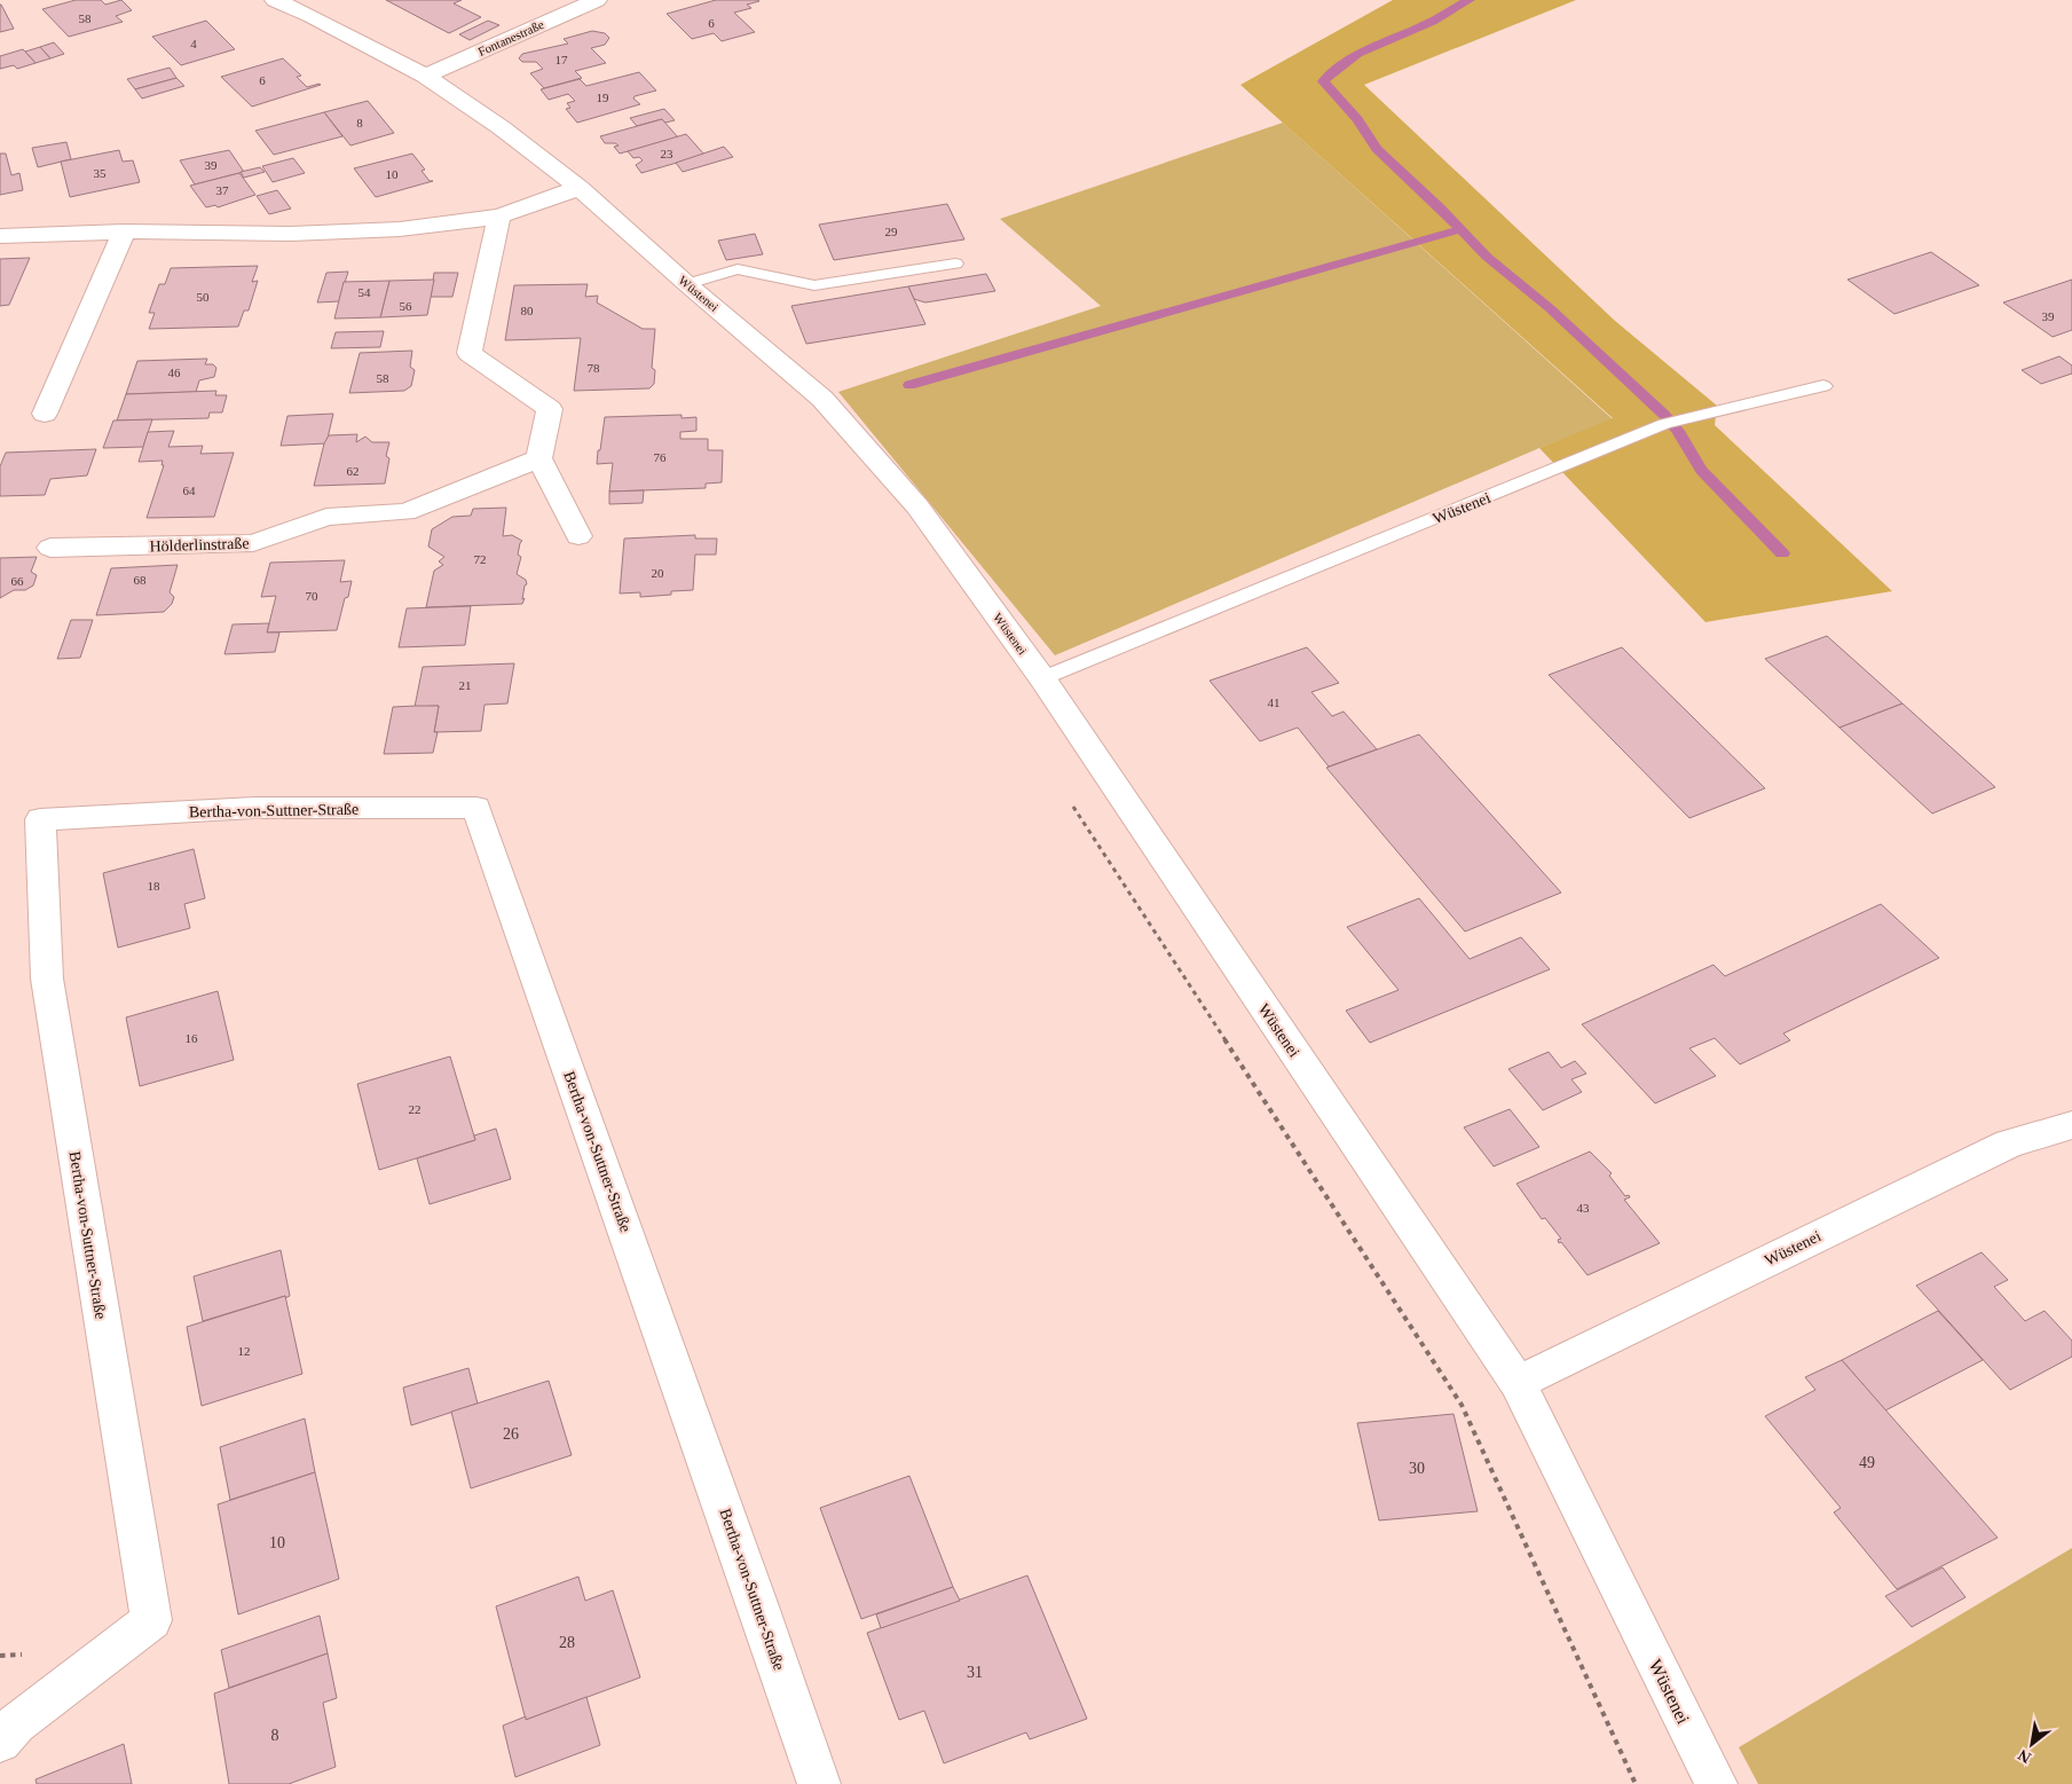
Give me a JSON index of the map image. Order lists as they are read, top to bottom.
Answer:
{
  "streets": {
    "street": [
      "Fontanestraße",
      "Wüstenei",
      "Hölderlinstraße",
      "Bertha-von-Suttner-Straße"
    ]
  },
  "crossings": [
    ["Fontanestraße", "Wüstenei"]
  ],
  "house_numbers": [
    "58",
    "6",
    "4",
    "17",
    "6",
    "19",
    "8",
    "23",
    "39",
    "35",
    "10",
    "37",
    "29",
    "54",
    "50",
    "56",
    "80",
    "39",
    "78",
    "46",
    "58",
    "76",
    "62",
    "64",
    "72",
    "20",
    "68",
    "66",
    "70",
    "21",
    "41",
    "18",
    "16",
    "22",
    "43",
    "12",
    "26",
    "49",
    "30",
    "10",
    "28",
    "31",
    "8"
  ],
  "north": "bottom left"
}
